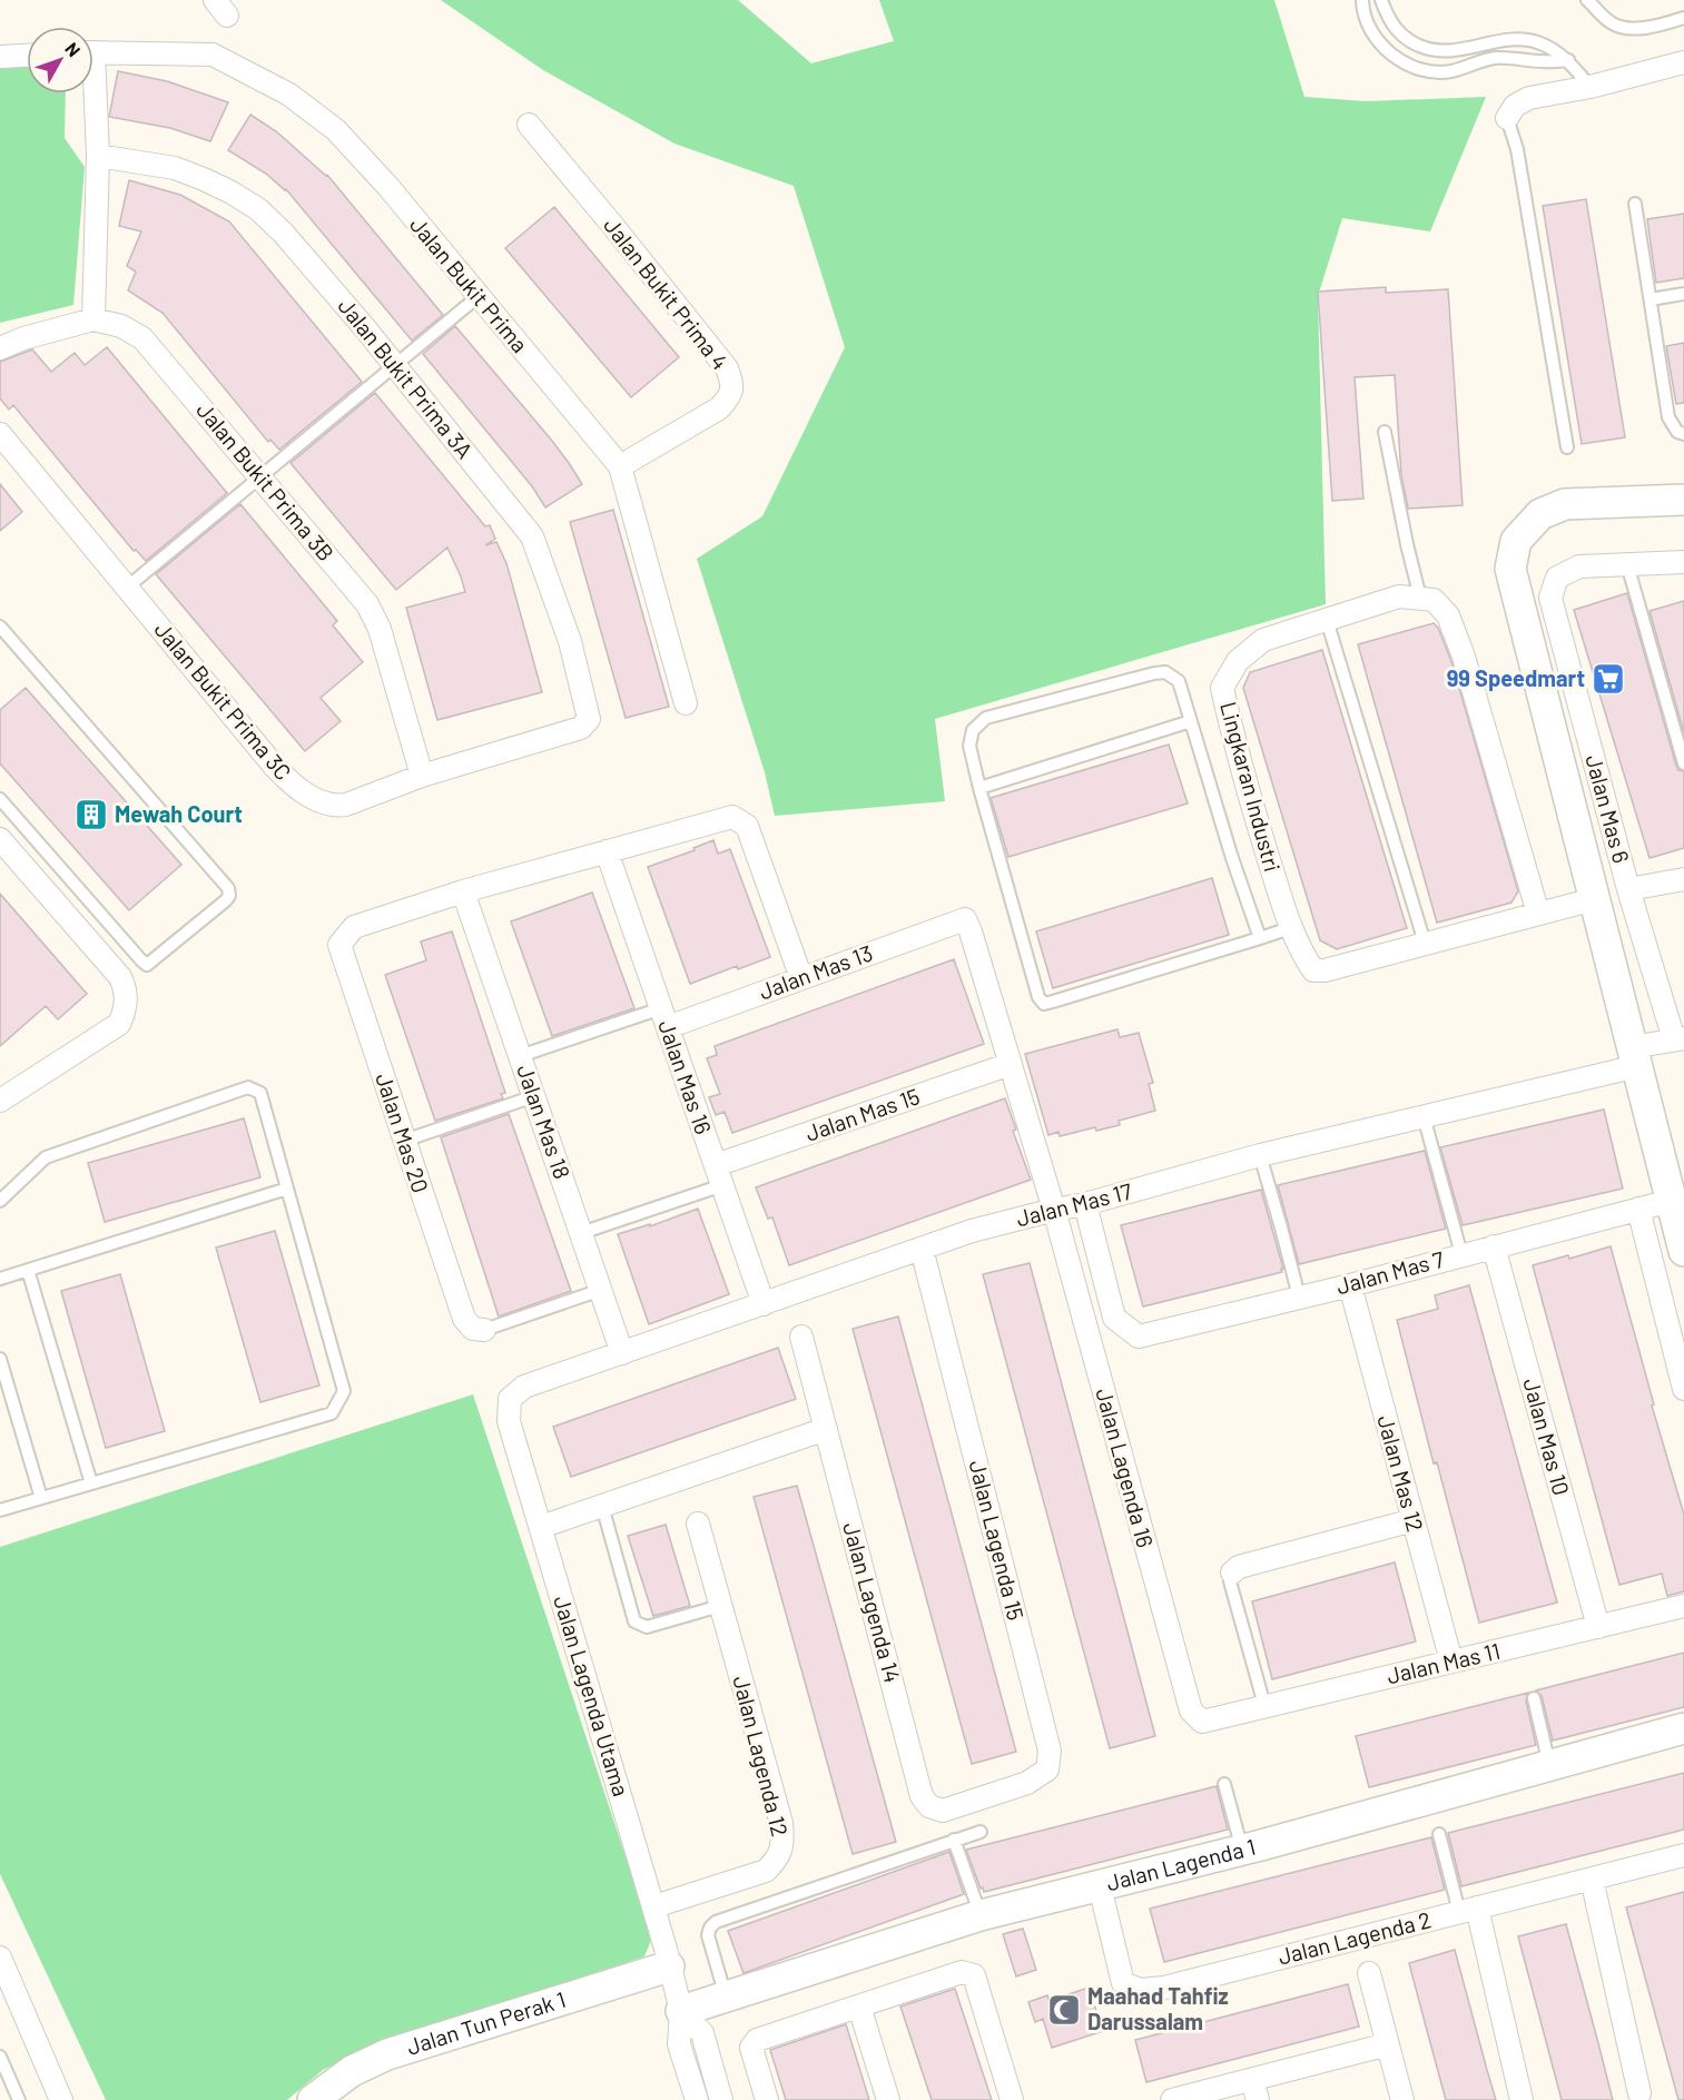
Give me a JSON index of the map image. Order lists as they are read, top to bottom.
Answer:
{
  "streets": {
    "street": [
      "Jalan Bukit Prima",
      "Jalan Bukit Prima 4",
      "Jalan Bukit Prima 3A",
      "Jalan Bukit Prima 3B",
      "Jalan Bukit Prima 3C",
      "Lingkaran Industri",
      "Jalan Mas 6",
      "Jalan Mas 13",
      "Jalan Mas 16",
      "Jalan Mas 15",
      "Jalan Mas 18",
      "Jalan Mas 20",
      "Jalan Mas 17",
      "Jalan Mas 7",
      "Jalan Mas 10",
      "Jalan Lagenda 16",
      "Jalan Mas 12",
      "Jalan Lagenda 15",
      "Jalan Lagenda 14",
      "Jalan Mas 11",
      "Jalan Lagenda Utama",
      "Jalan Lagenda 12",
      "Jalan Lagenda 1",
      "Jalan Lagenda 2",
      "Jalan Tun Perak 1"
    ]
  },
  "crossings": [
    ["Jalan Bukit Prima", "Jalan Bukit Prima 4"],
    ["Jalan Bukit Prima 3A", "Jalan Bukit Prima 3C"],
    ["Jalan Bukit Prima 3B", "Jalan Bukit Prima 3C"],
    ["Jalan Mas 6", "Jalan Mas 17"],
    ["Jalan Mas 13", "Jalan Mas 16"],
    ["Jalan Mas 13", "Jalan Lagenda 16"],
    ["Jalan Mas 16", "Jalan Mas 15"],
    ["Jalan Mas 16", "Jalan Mas 17"],
    ["Jalan Mas 15", "Jalan Lagenda 16"],
    ["Jalan Mas 18", "Jalan Mas 20"],
    ["Jalan Mas 18", "Jalan Mas 17"],
    ["Jalan Mas 17", "Jalan Mas 7"],
    ["Jalan Mas 17", "Jalan Lagenda 16"],
    ["Jalan Mas 17", "Jalan Lagenda 15"],
    ["Jalan Mas 17", "Jalan Lagenda Utama"],
    ["Jalan Mas 7", "Jalan Mas 10"],
    ["Jalan Mas 7", "Jalan Mas 12"],
    ["Jalan Mas 10", "Jalan Mas 11"],
    ["Jalan Lagenda 16", "Jalan Mas 11"],
    ["Jalan Mas 12", "Jalan Mas 11"],
    ["Jalan Lagenda 15", "Jalan Lagenda 14"],
    ["Jalan Lagenda Utama", "Jalan Lagenda 12"],
    ["Jalan Lagenda Utama", "Jalan Lagenda 1"],
    ["Jalan Lagenda Utama", "Jalan Tun Perak 1"],
    ["Jalan Lagenda 1", "Jalan Lagenda 2"]
  ],
  "places": {
    "supermarket": ["99 Speedmart"],
    "building": ["Mewah Court"],
    "mosque": ["Maahad Tahfiz Darussalam"]
  },
  "north": "top right"
}
